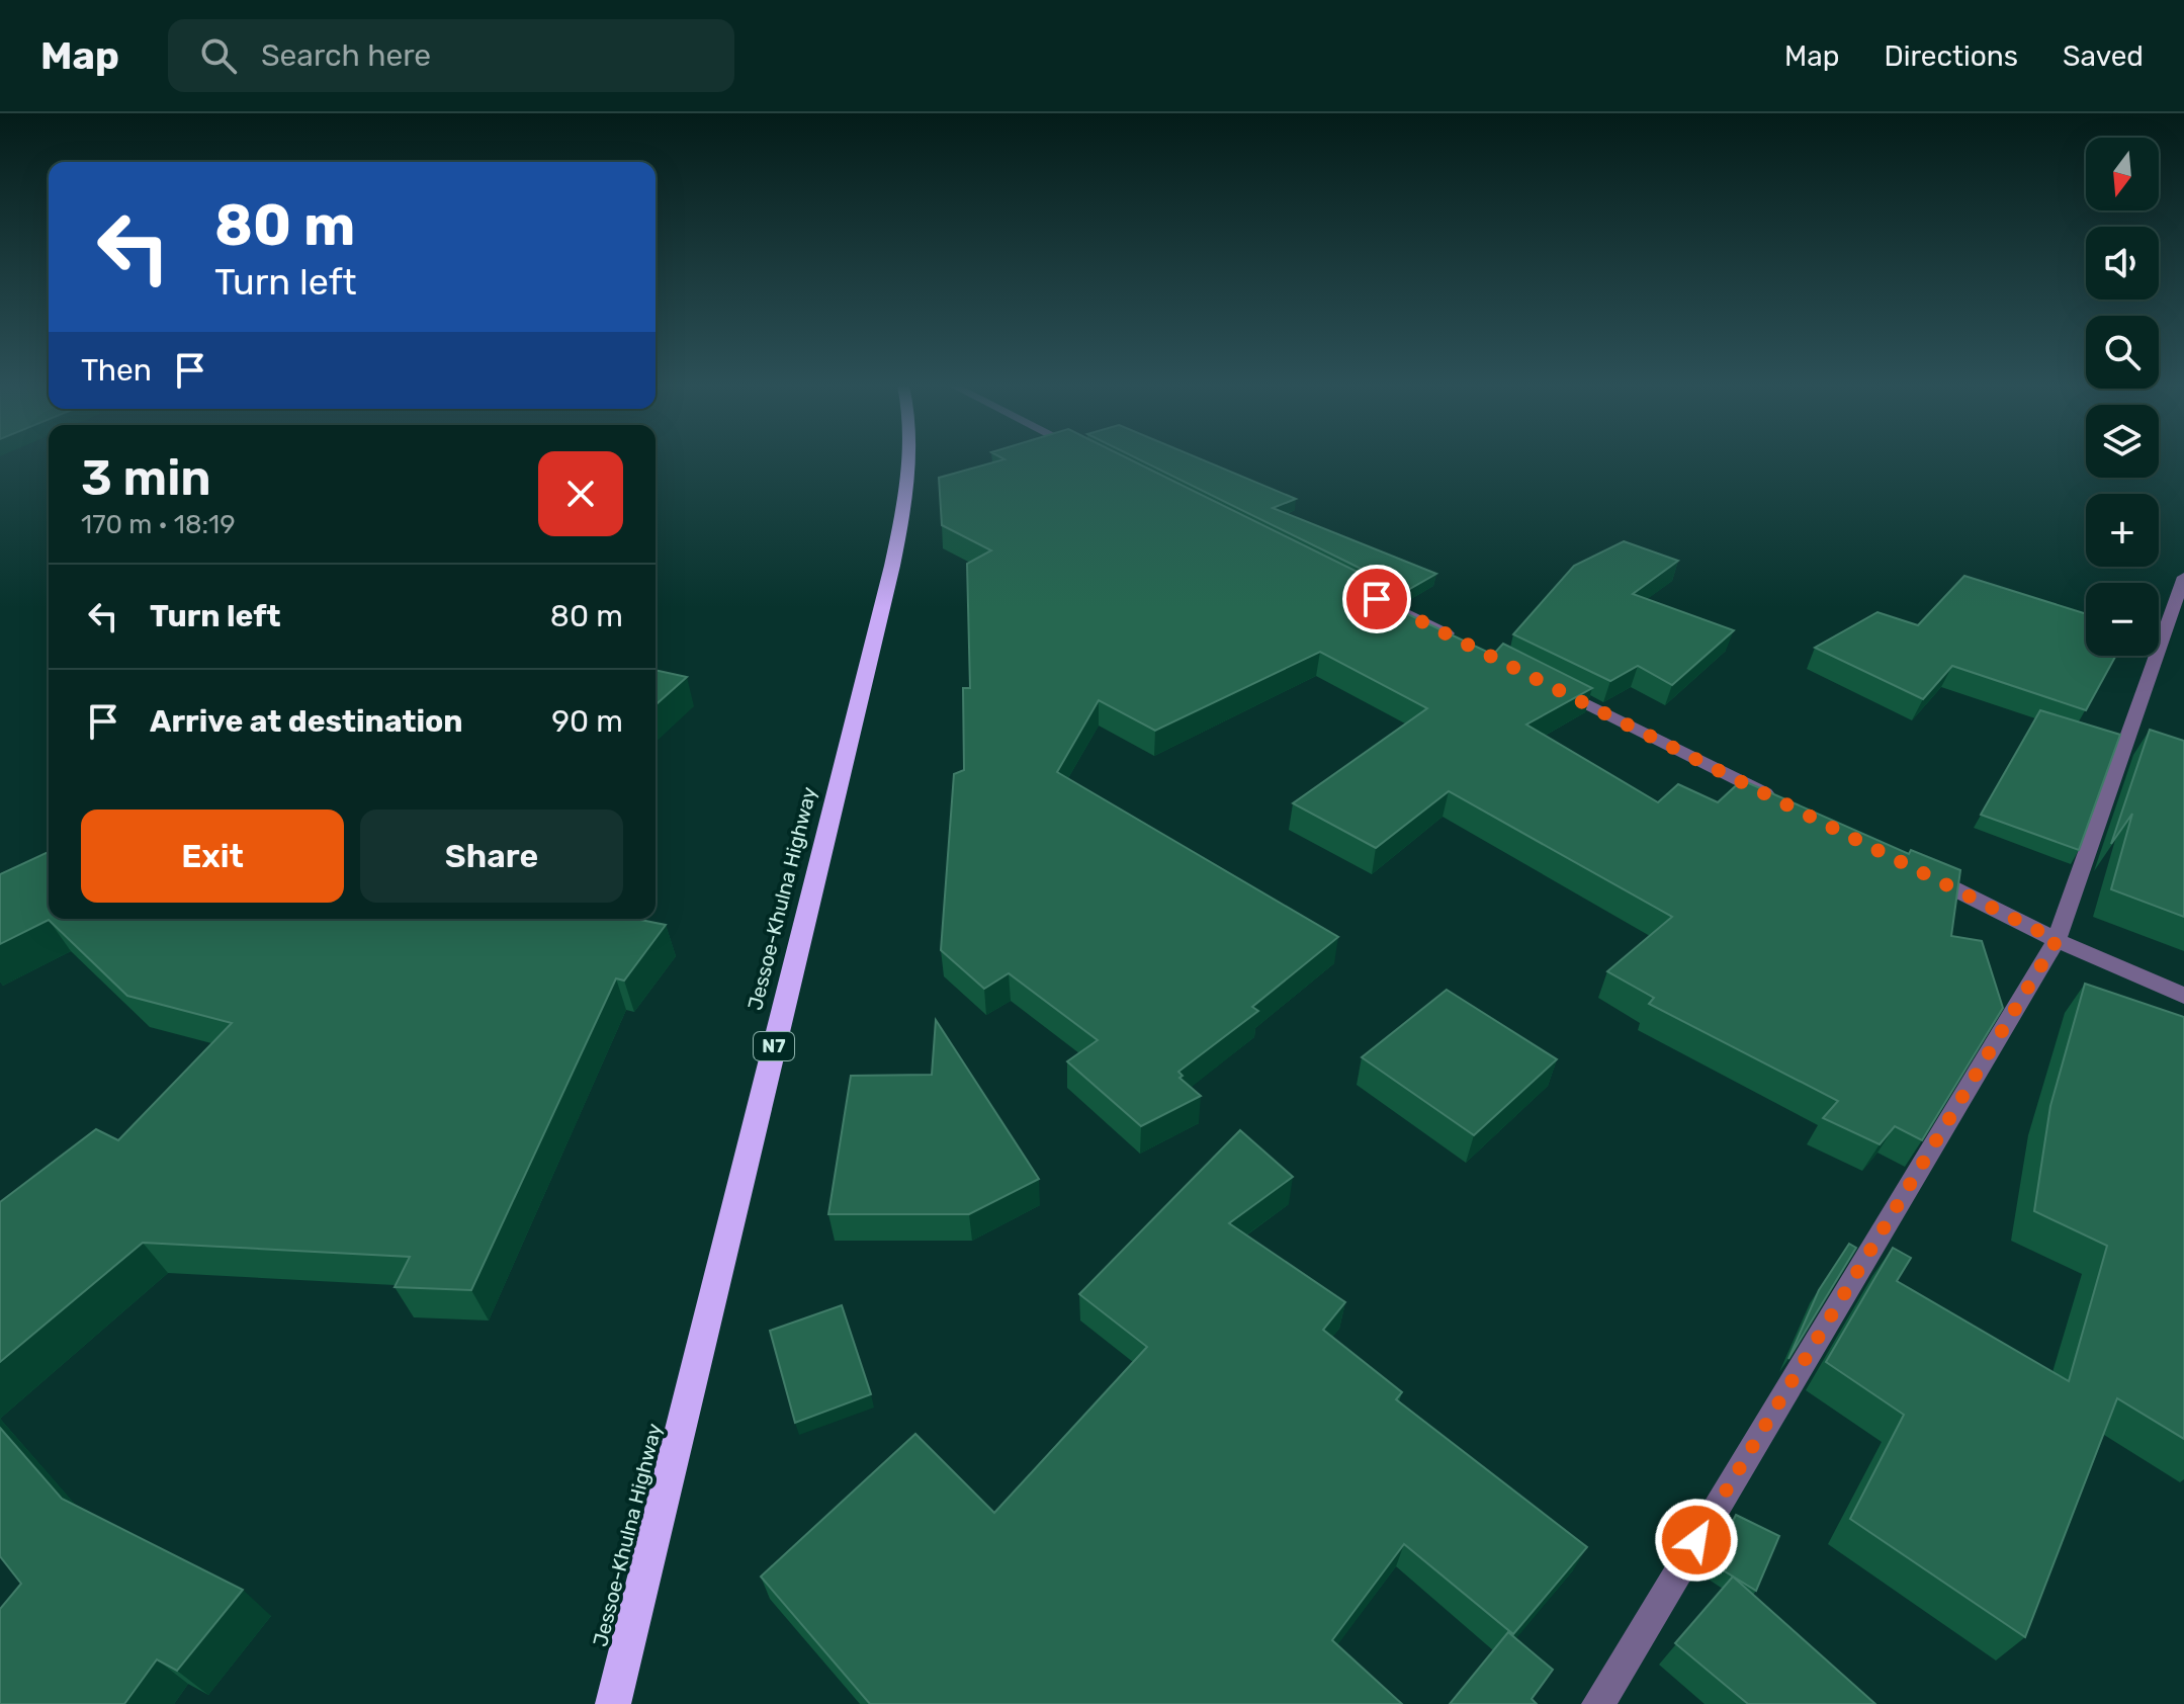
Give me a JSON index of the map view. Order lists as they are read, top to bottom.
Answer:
{
  "streets": {
    "highway": ["Jessoe-Khulna Highway", "N7"]
  },
  "north": "bottom",
  "page": {
    "header": "Map",
    "search": "Search here",
    "nav": ["Map", "Directions", "Saved"],
    "map_buttons": ["+", "−"],
    "turn": ["80 m", "Turn left"],
    "then": "Then",
    "heading": ["3 min", "170 m · 18:19"],
    "list": [
      {
        "name": "Turn left",
        "value": "80 m"
      },
      {
        "name": "Arrive at destination",
        "value": "90 m"
      }
    ],
    "buttons": ["Exit", "Share"]
  }
}
